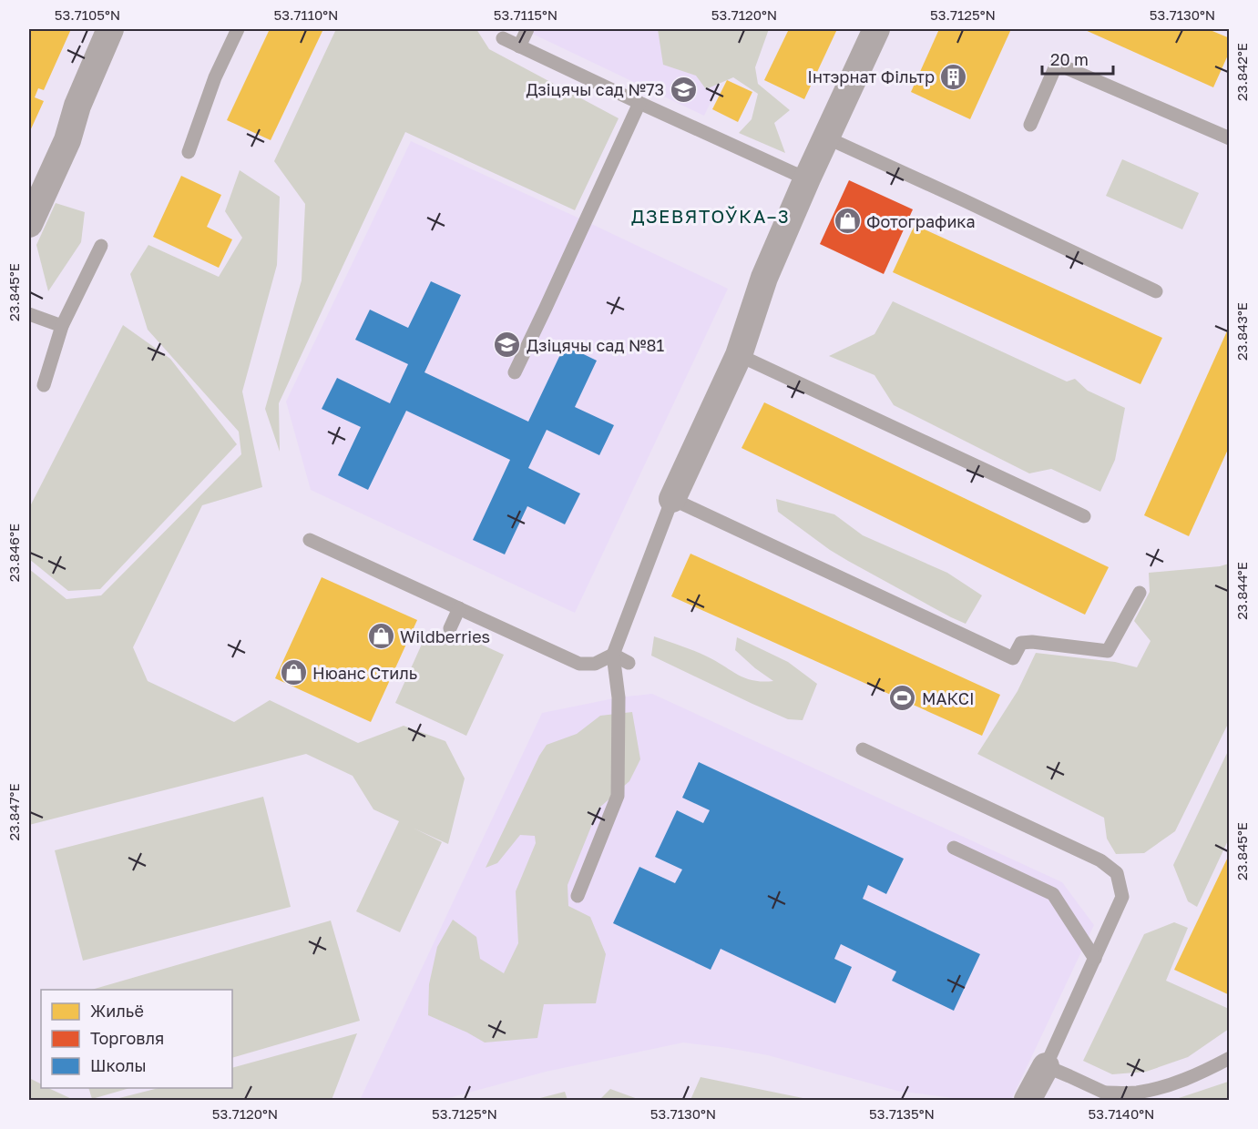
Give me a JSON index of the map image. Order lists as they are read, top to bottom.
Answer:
{
  "districts": ["ДЗЕВЯТОЎКА–3"],
  "places": {
    "building": ["Інтэрнат Фільтр"],
    "school or university": ["Дзіцячы сад №73", "Дзіцячы сад №81"],
    "shop": ["Фотографика", "Wildberries", "Нюанс Стиль"],
    "sports": ["МАКСІ"]
  },
  "legend": ["Жильё", "Торговля", "Школы"],
  "scale_bar": "20 m",
  "coordinates": [
    "53.7105°N",
    "53.7110°N",
    "53.7115°N",
    "53.7120°N",
    "53.7125°N",
    "53.7130°N",
    "23.842°E",
    "23.845°E",
    "23.843°E",
    "23.846°E",
    "23.844°E",
    "23.847°E",
    "53.7135°N",
    "53.7140°N"
  ]
}
